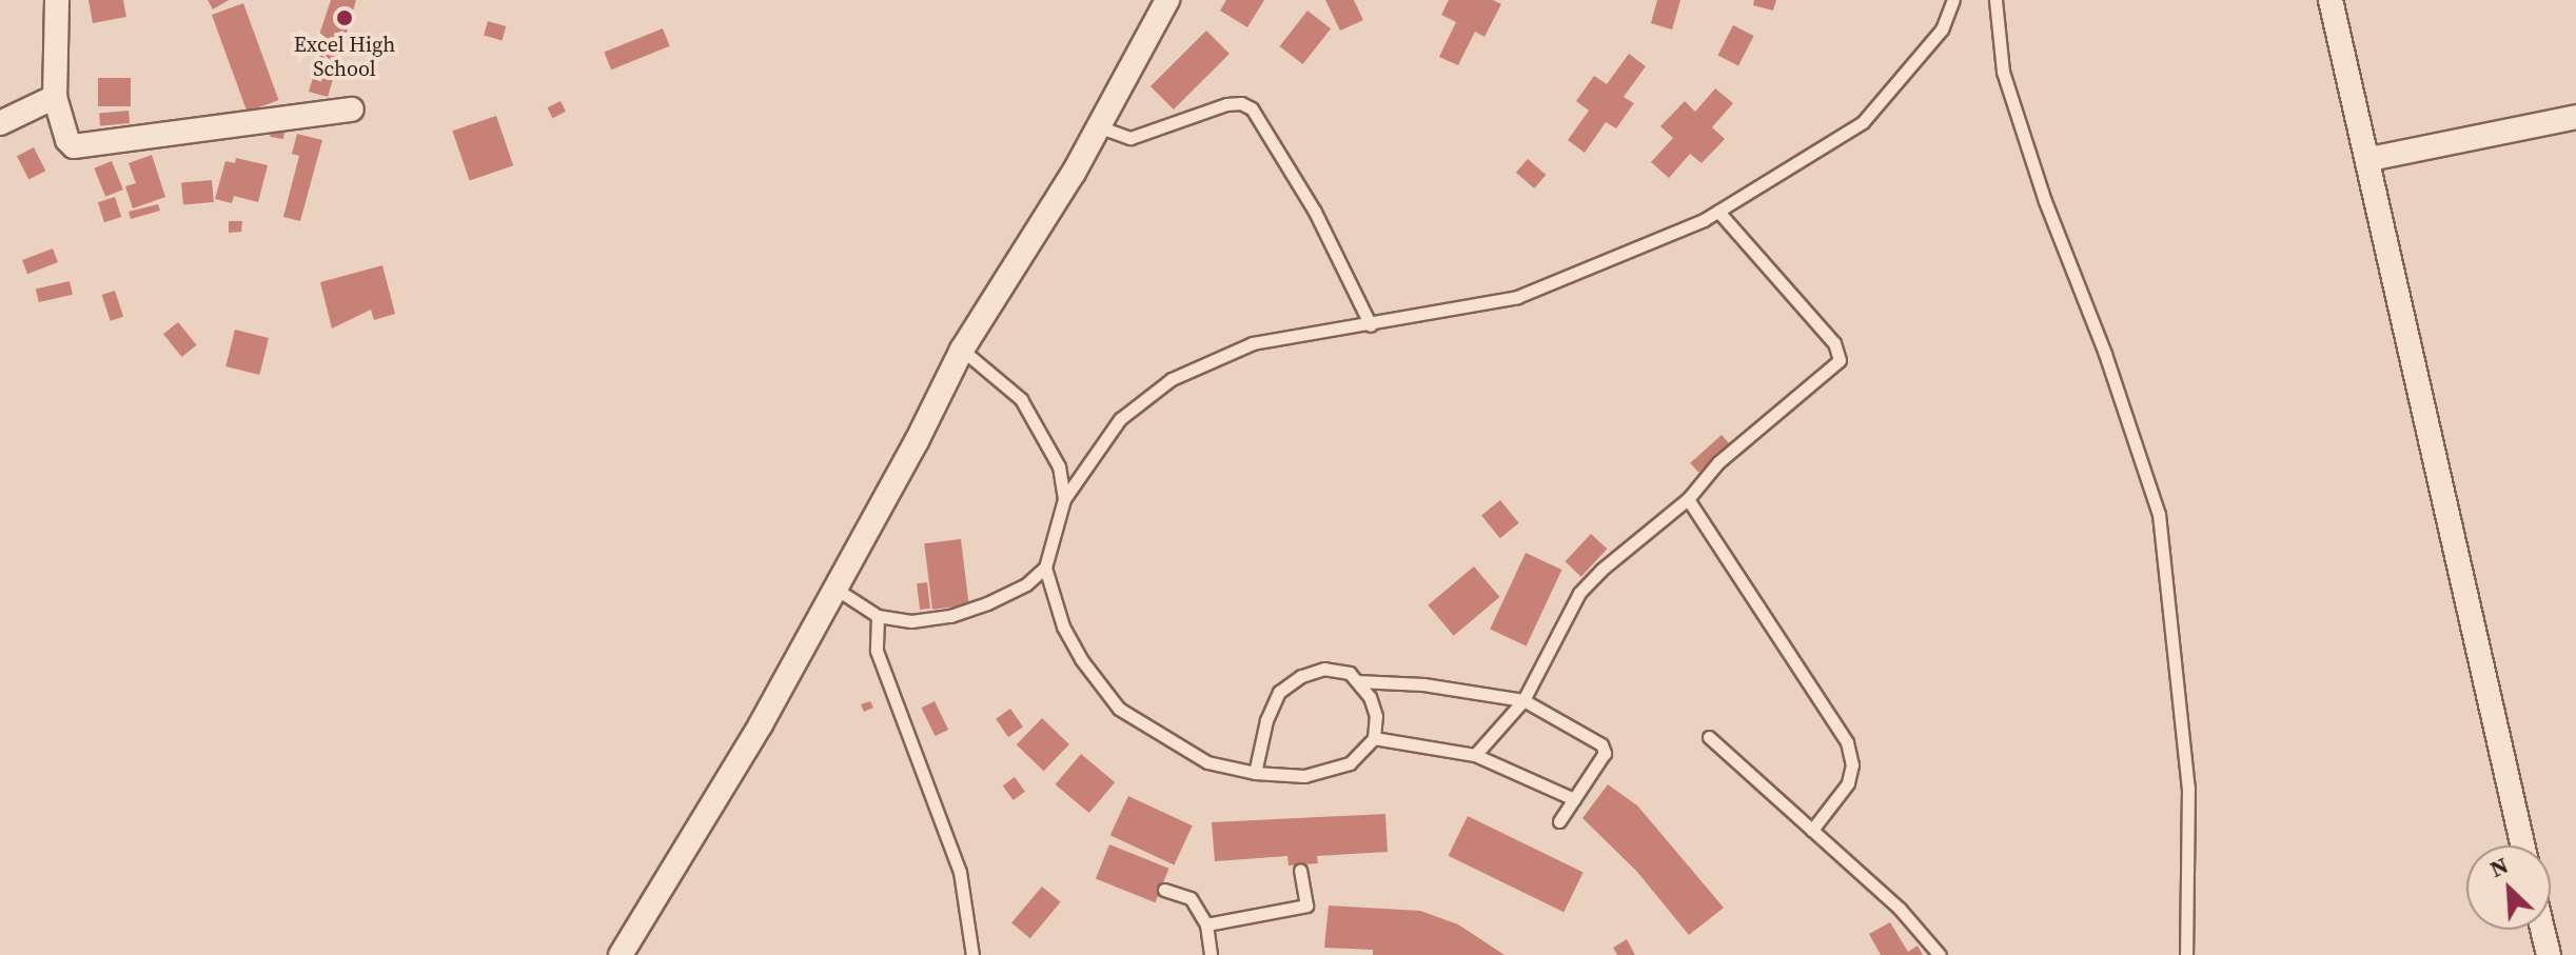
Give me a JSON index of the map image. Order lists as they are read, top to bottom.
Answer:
{
  "places": ["Excel High School"],
  "north": "top left"
}
